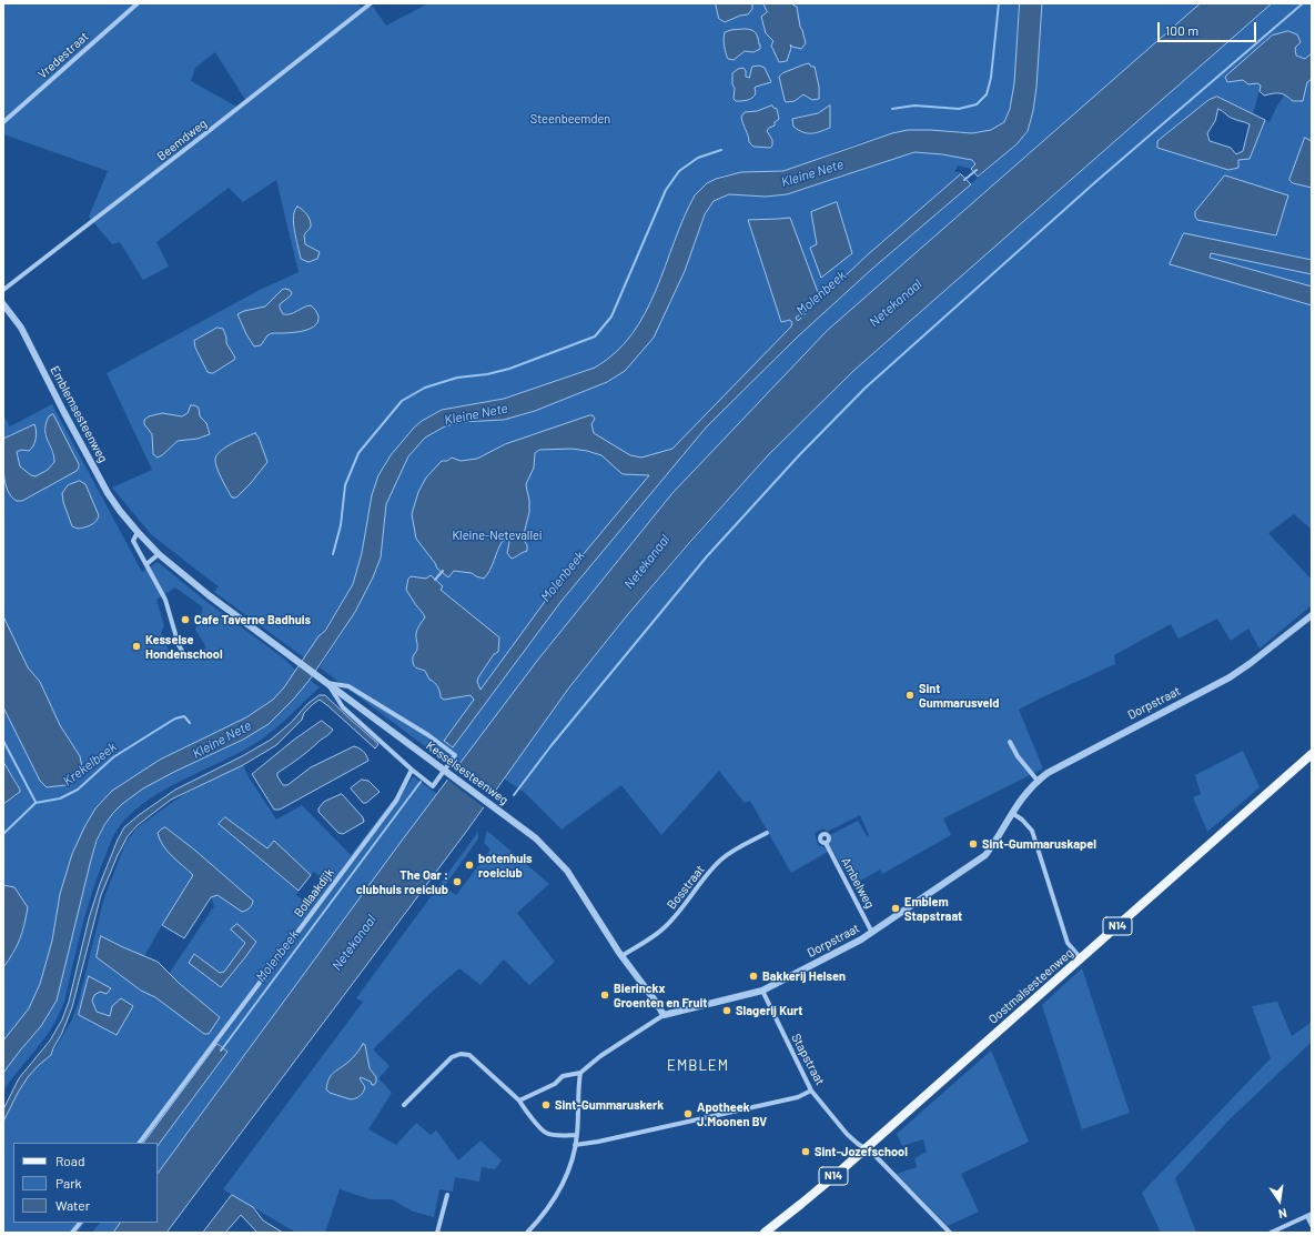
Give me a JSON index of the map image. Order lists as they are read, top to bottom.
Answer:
{
  "streets": {
    "main road": ["N14", "Oostmalsesteenweg"],
    "street": [
      "Vredestraat",
      "Beemdweg",
      "Emblemsesteenweg",
      "Dorpstraat",
      "Kesselsesteenweg",
      "Ambelweg",
      "Bosstraat",
      "Bollaakdijk",
      "Stapstraat"
    ]
  },
  "crossings": [
    ["Emblemsesteenweg", "Kesselsesteenweg"],
    ["Dorpstraat", "Kesselsesteenweg"],
    ["Dorpstraat", "Ambelweg"],
    ["Dorpstraat", "Stapstraat"],
    ["Kesselsesteenweg", "Bosstraat"],
    ["Oostmalsesteenweg", "Stapstraat"]
  ],
  "districts": ["EMBLEM"],
  "water": [
    "Kleine Nete",
    "Molenbeek",
    "Netekanaal",
    "Krekelbeek"
  ],
  "parks": ["Steenbeemden", "Kleine-Netevallei"],
  "places": [
    "Cafe Taverne Badhuis",
    "Kesselse Hondenschool",
    "Sint Gummarusveld",
    "Sint-Gummaruskapel",
    "botenhuis roeiclub",
    "The Oar : clubhuis roeiclub",
    "Emblem Stapstraat",
    "Bakkerij Helsen",
    "Bierinckx Groenten en Fruit",
    "Slagerij Kurt",
    "Sint-Gummaruskerk",
    "Apotheek J.Moonen BV",
    "Sint-Jozefschool"
  ],
  "legend": ["Road", "Park", "Water"],
  "scale_bar": "100 m",
  "north": "bottom"
}
